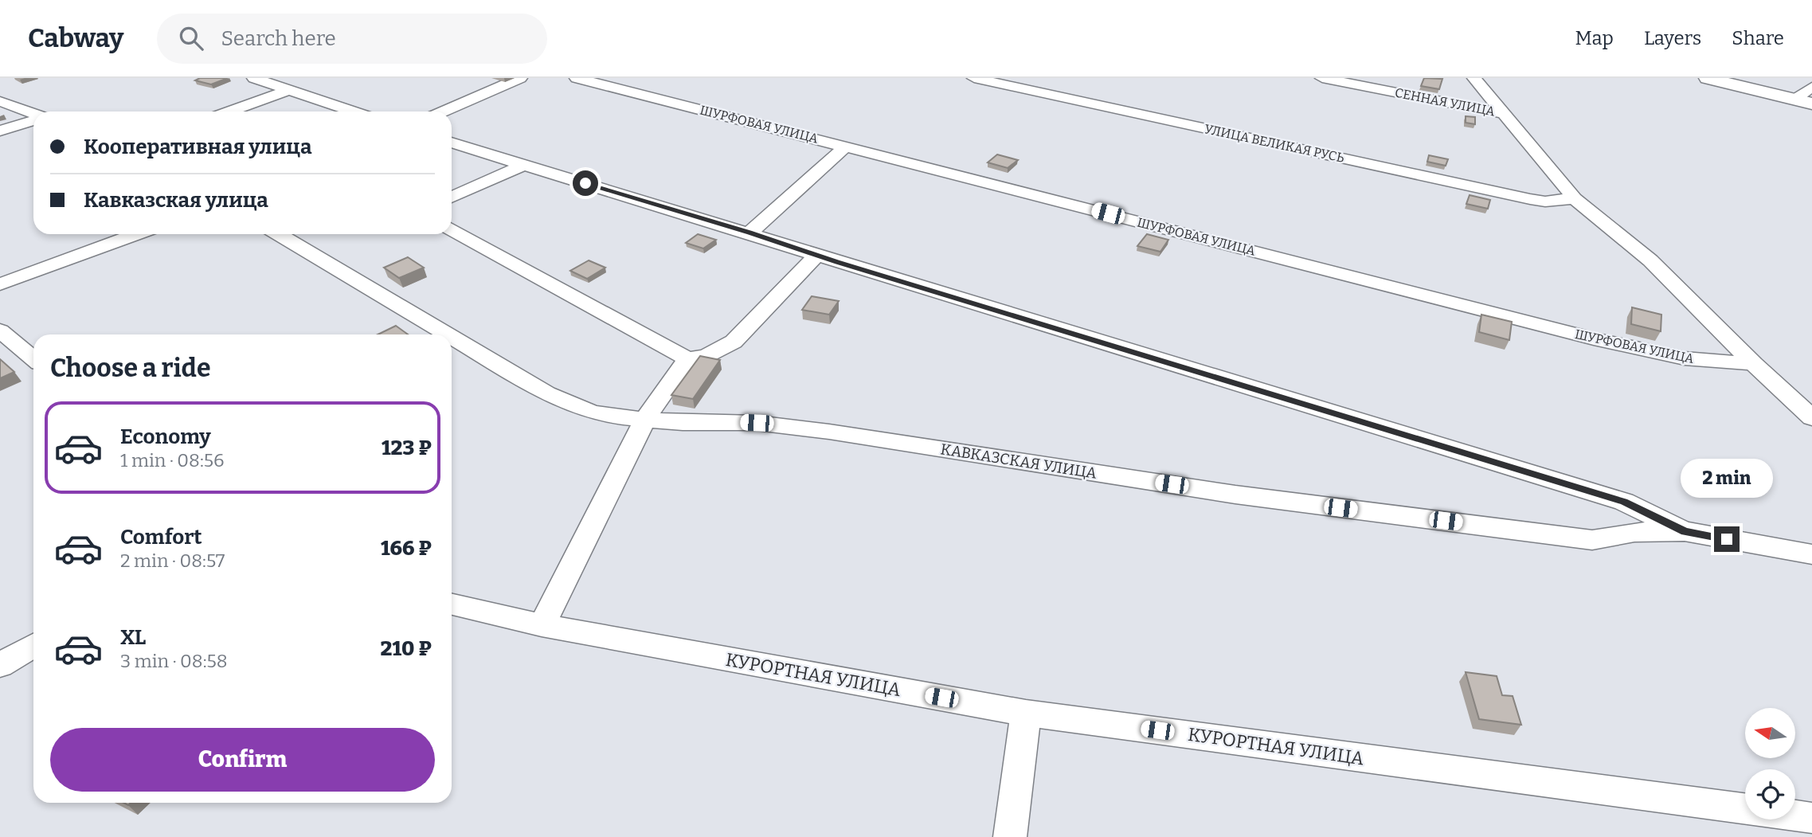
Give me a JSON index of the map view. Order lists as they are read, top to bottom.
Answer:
{
  "streets": {
    "street": [
      "СЕННАЯ УЛИЦА",
      "ШУРФОВАЯ УЛИЦА",
      "УЛИЦА ВЕЛИКАЯ РУСЬ",
      "КАВКАЗСКАЯ УЛИЦА",
      "КУРОРТНАЯ УЛИЦА"
    ]
  },
  "north": "left",
  "page": {
    "header": "Cabway",
    "search": "Search here",
    "nav": ["Map", "Layers", "Share"],
    "banner": ["Кооперативная улица", "Кавказская улица"],
    "heading": "Choose a ride",
    "list": [
      {
        "name": "Economy",
        "note": "1 min · 08:56",
        "value": "123 ₽"
      },
      {
        "name": "Comfort",
        "note": "2 min · 08:57",
        "value": "166 ₽"
      },
      {
        "name": "XL",
        "note": "3 min · 08:58",
        "value": "210 ₽"
      }
    ],
    "bubble": "2 min",
    "buttons": "Confirm"
  }
}
